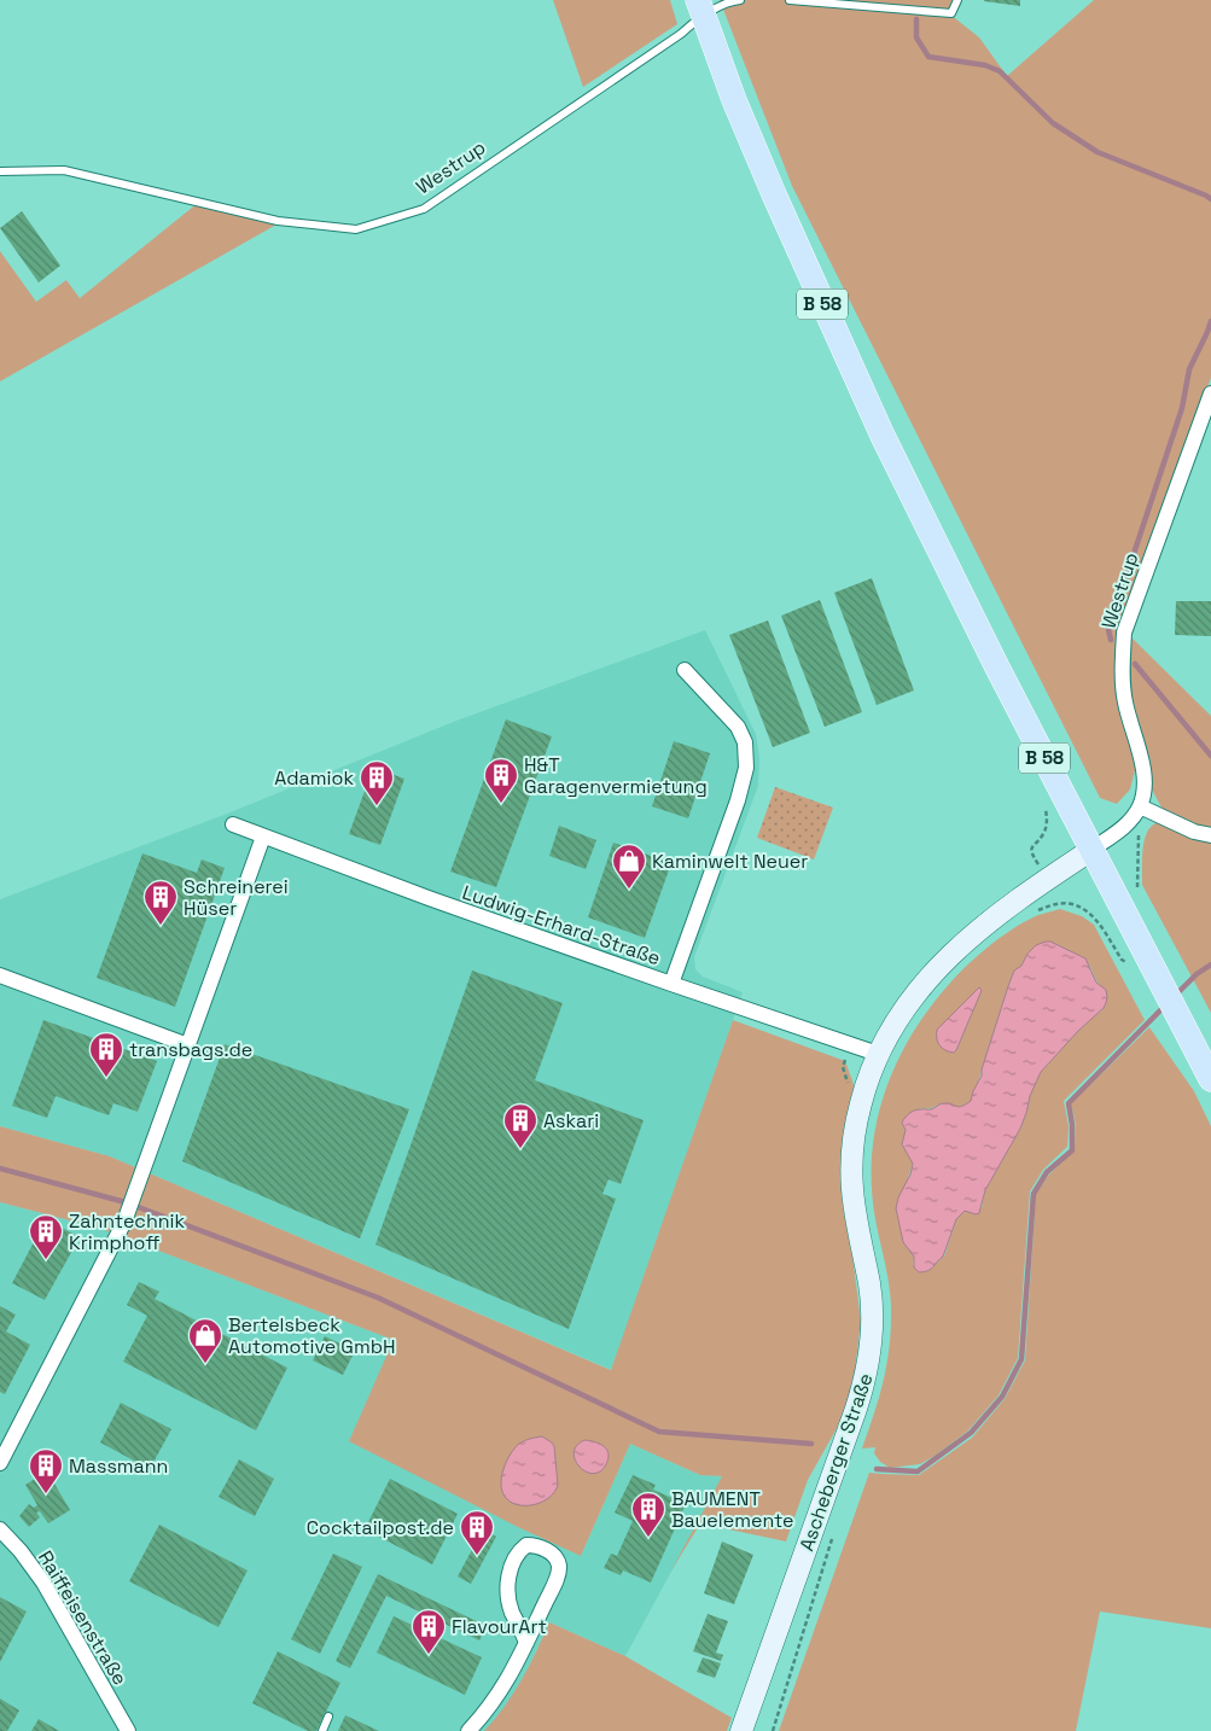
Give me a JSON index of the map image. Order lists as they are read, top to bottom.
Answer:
{
  "streets": {
    "main road": ["B 58"],
    "street": [
      "Westrup",
      "Ludwig-Erhard-Straße",
      "Ascheberger Straße",
      "Raiffeisenstraße"
    ]
  },
  "crossings": [
    ["Westrup", "B 58"],
    ["B 58", "Ascheberger Straße"],
    ["Ludwig-Erhard-Straße", "Ascheberger Straße"]
  ],
  "places": {
    "building": [
      "H&T Garagenvermietung",
      "Adamiok",
      "Schreinerei Hüser",
      "transbags.de",
      "Askari",
      "Zahntechnik Krimphoff",
      "Massmann",
      "BAUMENT Bauelemente",
      "Cocktailpost.de",
      "FlavourArt"
    ],
    "shop": ["Kaminwelt Neuer", "Bertelsbeck Automotive GmbH"]
  }
}
